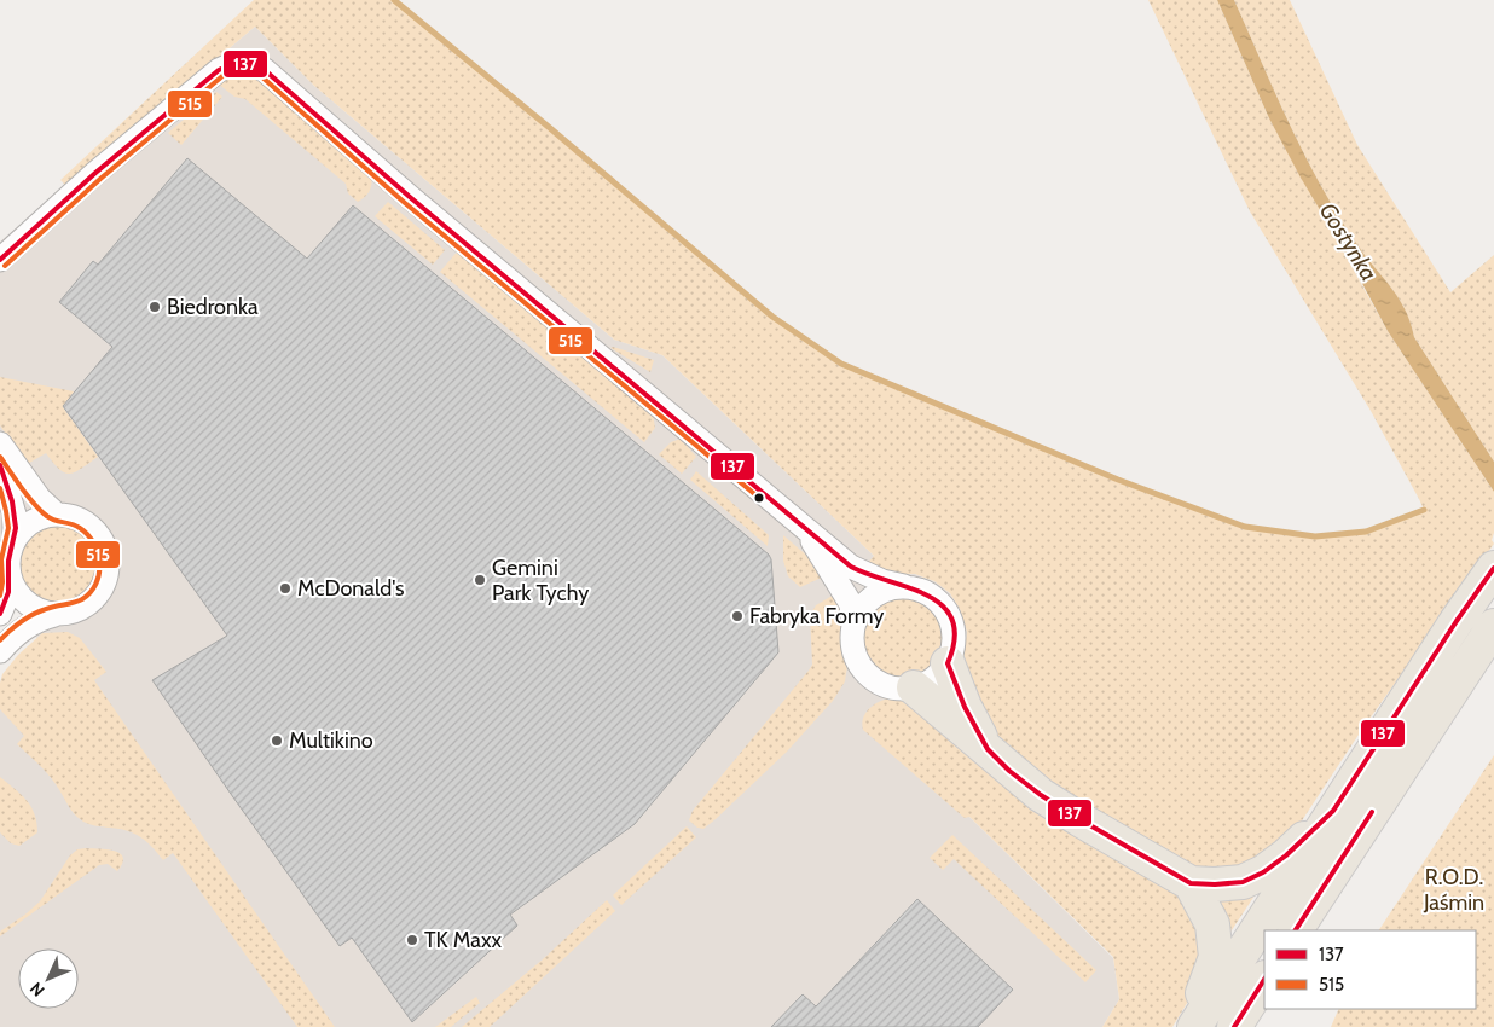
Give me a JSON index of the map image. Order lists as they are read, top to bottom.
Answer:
{
  "water": ["Gostynka"],
  "parks": ["R.O.D. Jaśmin"],
  "places": [
    "Biedronka",
    "Gemini Park Tychy",
    "McDonald's",
    "Fabryka Formy",
    "Multikino",
    "TK Maxx"
  ],
  "lines": ["transit line 137", "transit line 515"],
  "legend": ["137", "515"],
  "north": "bottom left"
}
